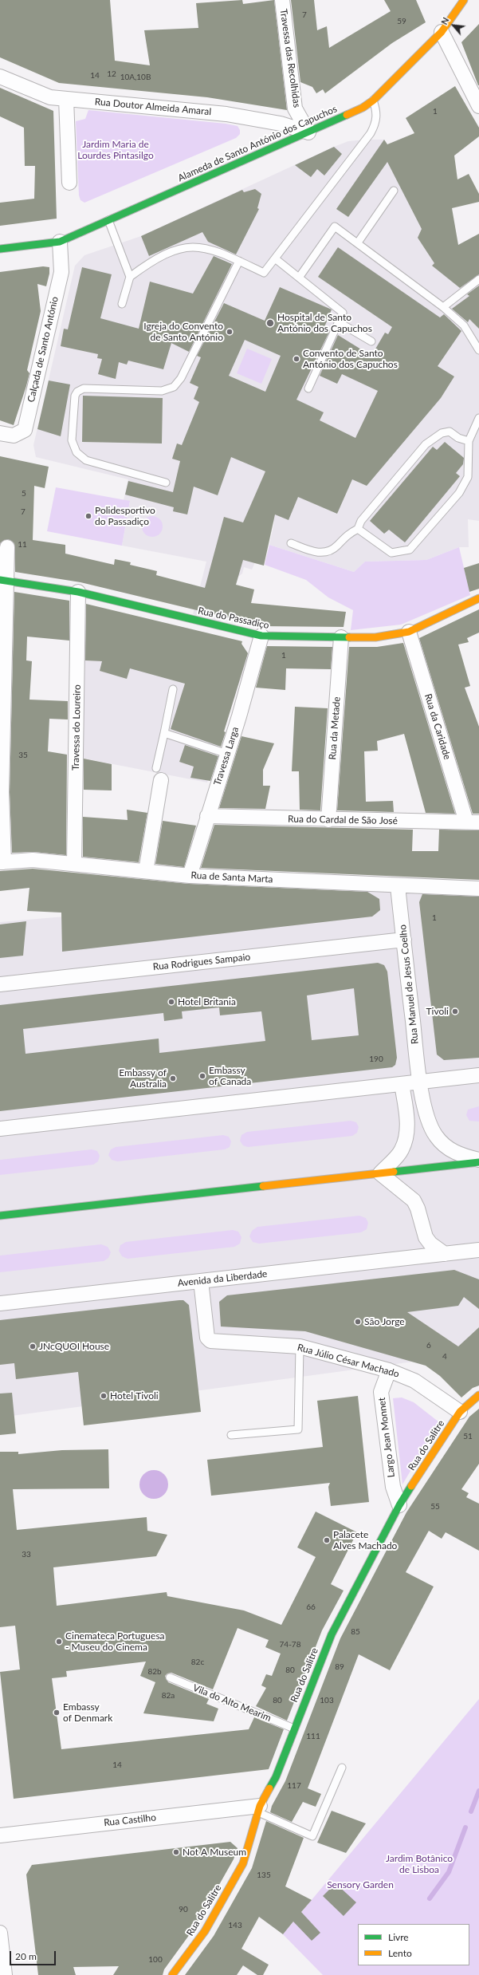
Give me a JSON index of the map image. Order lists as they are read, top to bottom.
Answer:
{
  "streets": {
    "street": [
      "Travessa das Recolhidas",
      "Rua Doutor Almeida Amaral",
      "Alameda de Santo António dos Capuchos",
      "Calçada de Santo António",
      "Rua do Passadiço",
      "Rua da Caridade",
      "Travessa do Loureiro",
      "Rua da Metade",
      "Travessa Larga",
      "Rua do Cardal de São José",
      "Rua de Santa Marta",
      "Rua Rodrigues Sampaio",
      "Rua Manuel de Jesus Coelho",
      "Avenida da Liberdade",
      "Rua Júlio César Machado",
      "Largo Jean Monnet",
      "Rua do Salitre",
      "Rua Castilho"
    ],
    "lane": ["Vila do Alto Mearim"]
  },
  "crossings": [
    ["Travessa das Recolhidas", "Rua Doutor Almeida Amaral"],
    ["Travessa das Recolhidas", "Alameda de Santo António dos Capuchos"],
    ["Rua Doutor Almeida Amaral", "Alameda de Santo António dos Capuchos"],
    ["Alameda de Santo António dos Capuchos", "Calçada de Santo António"],
    ["Rua do Passadiço", "Rua da Caridade"],
    ["Rua do Passadiço", "Travessa do Loureiro"],
    ["Rua do Passadiço", "Rua da Metade"],
    ["Rua do Passadiço", "Travessa Larga"],
    ["Rua da Caridade", "Rua do Cardal de São José"],
    ["Travessa do Loureiro", "Rua de Santa Marta"],
    ["Rua da Metade", "Rua do Cardal de São José"],
    ["Travessa Larga", "Rua do Cardal de São José"],
    ["Travessa Larga", "Rua de Santa Marta"],
    ["Rua de Santa Marta", "Rua Manuel de Jesus Coelho"],
    ["Rua Rodrigues Sampaio", "Rua Manuel de Jesus Coelho"],
    ["Avenida da Liberdade", "Rua Júlio César Machado"],
    ["Rua Júlio César Machado", "Largo Jean Monnet"],
    ["Rua Júlio César Machado", "Rua do Salitre"],
    ["Largo Jean Monnet", "Rua do Salitre"],
    ["Rua do Salitre", "Vila do Alto Mearim"],
    ["Rua do Salitre", "Rua Castilho"]
  ],
  "parks": ["Jardim Maria de Lourdes Pintasilgo", "Jardim Botânico de Lisboa", "Sensory Garden"],
  "places": [
    "Hospital de Santo António dos Capuchos",
    "Igreja do Convento de Santo António",
    "Convento de Santo António dos Capuchos",
    "Polidesportivo do Passadiço",
    "Hotel Britania",
    "Tivoli",
    "Embassy of Canada",
    "Embassy of Australia",
    "São Jorge",
    "JNcQUOI House",
    "Hotel Tivoli",
    "Palacete Alves Machado",
    "Cinemateca Portuguesa - Museu do Cinema",
    "Embassy of Denmark",
    "Not A Museum"
  ],
  "house_numbers": [
    "7",
    "59",
    "12",
    "14",
    "10A,10B",
    "1",
    "5",
    "7",
    "11",
    "1",
    "35",
    "1",
    "190",
    "6",
    "4",
    "51",
    "55",
    "33",
    "66",
    "85",
    "74-78",
    "82c",
    "89",
    "80",
    "82b",
    "82a",
    "80",
    "103",
    "111",
    "14",
    "117",
    "135",
    "90",
    "143",
    "100"
  ],
  "legend": ["Livre", "Lento"],
  "scale_bar": "20 m",
  "north": "top left"
}
